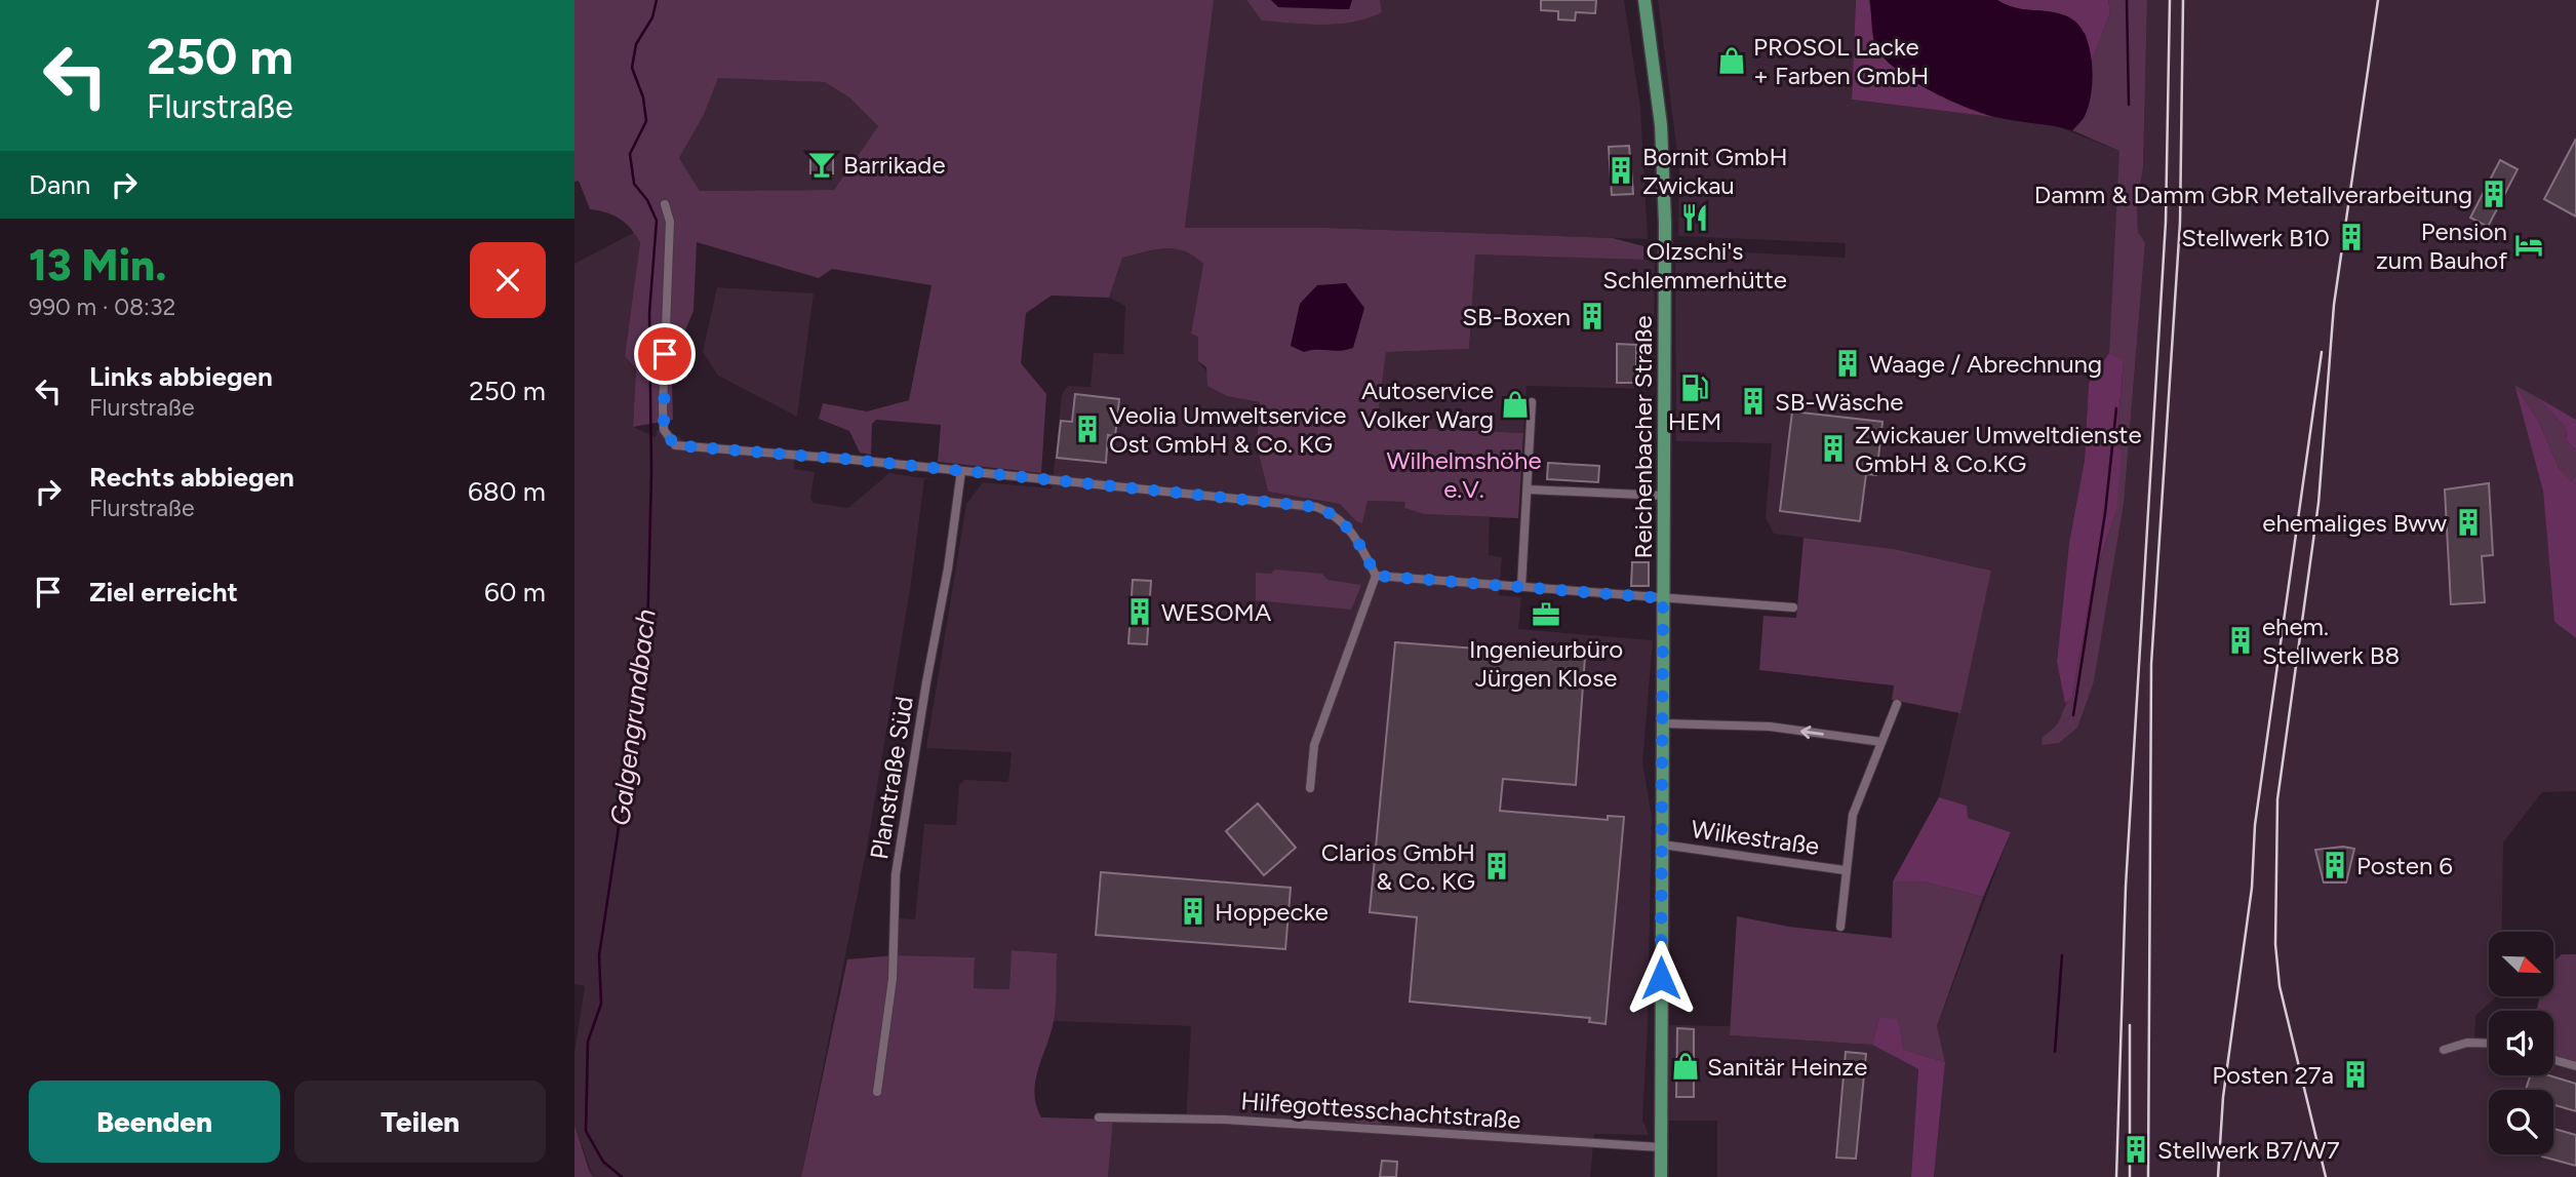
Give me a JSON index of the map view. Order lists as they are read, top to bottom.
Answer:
{
  "streets": {
    "main road": ["Reichenbacher Straße"],
    "street": ["Planstraße Süd", "Wilkestraße", "Hilfegottesschachtstraße"]
  },
  "crossings": [
    ["Reichenbacher Straße", "Wilkestraße"],
    ["Reichenbacher Straße", "Hilfegottesschachtstraße"]
  ],
  "water": ["Galgengrundbach"],
  "parks": ["Wilhelmshöhe e.V."],
  "places": {
    "shop": ["PROSOL Lacke + Farben GmbH", "Autoservice Volker Warg", "Sanitär Heinze"],
    "bar": ["Barrikade"],
    "building": [
      "Bornit GmbH Zwickau",
      "Damm & Damm GbR Metallverarbeitung",
      "Stellwerk B10",
      "SB-Boxen",
      "Waage / Abrechnung",
      "SB-Wäsche",
      "Veolia Umweltservice Ost GmbH & Co. KG",
      "Zwickauer Umweltdienste GmbH & Co.KG",
      "ehemaliges Bww",
      "WESOMA",
      "ehem. Stellwerk B8",
      "Posten 6",
      "Clarios GmbH & Co. KG",
      "Hoppecke",
      "Posten 27a",
      "Stellwerk B7/W7"
    ],
    "restaurant": ["Olzschi's Schlemmerhütte"],
    "hotel": ["Pension zum Bauhof"],
    "fuel station": ["HEM"],
    "office": ["Ingenieurbüro Jürgen Klose"]
  },
  "north": "bottom right",
  "page": {
    "turn": ["250 m", "Flurstraße"],
    "then": "Dann",
    "heading": ["13 Min.", "990 m · 08:32"],
    "list": [
      {
        "name": "Links abbiegen",
        "note": "Flurstraße",
        "value": "250 m"
      },
      {
        "name": "Rechts abbiegen",
        "note": "Flurstraße",
        "value": "680 m"
      },
      {
        "name": "Ziel erreicht",
        "value": "60 m"
      }
    ],
    "buttons": ["Beenden", "Teilen"]
  }
}
